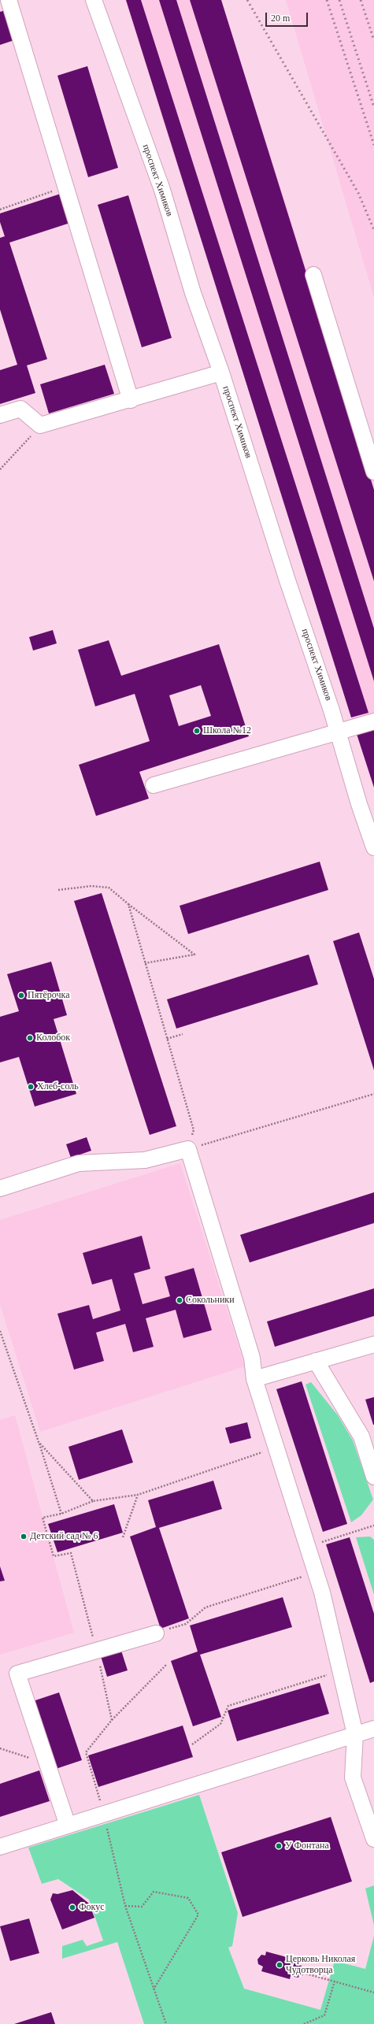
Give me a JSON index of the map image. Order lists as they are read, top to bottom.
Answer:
{
  "streets": {
    "street": ["проспект Химиков"]
  },
  "places": [
    "Школа №12",
    "Пятёрочка",
    "Колобок",
    "Хлеб-соль",
    "Сокольники",
    "Детский сад № 6",
    "У Фонтана",
    "Фокус",
    "Церковь Николая Чудотворца"
  ],
  "scale_bar": "20 m"
}
